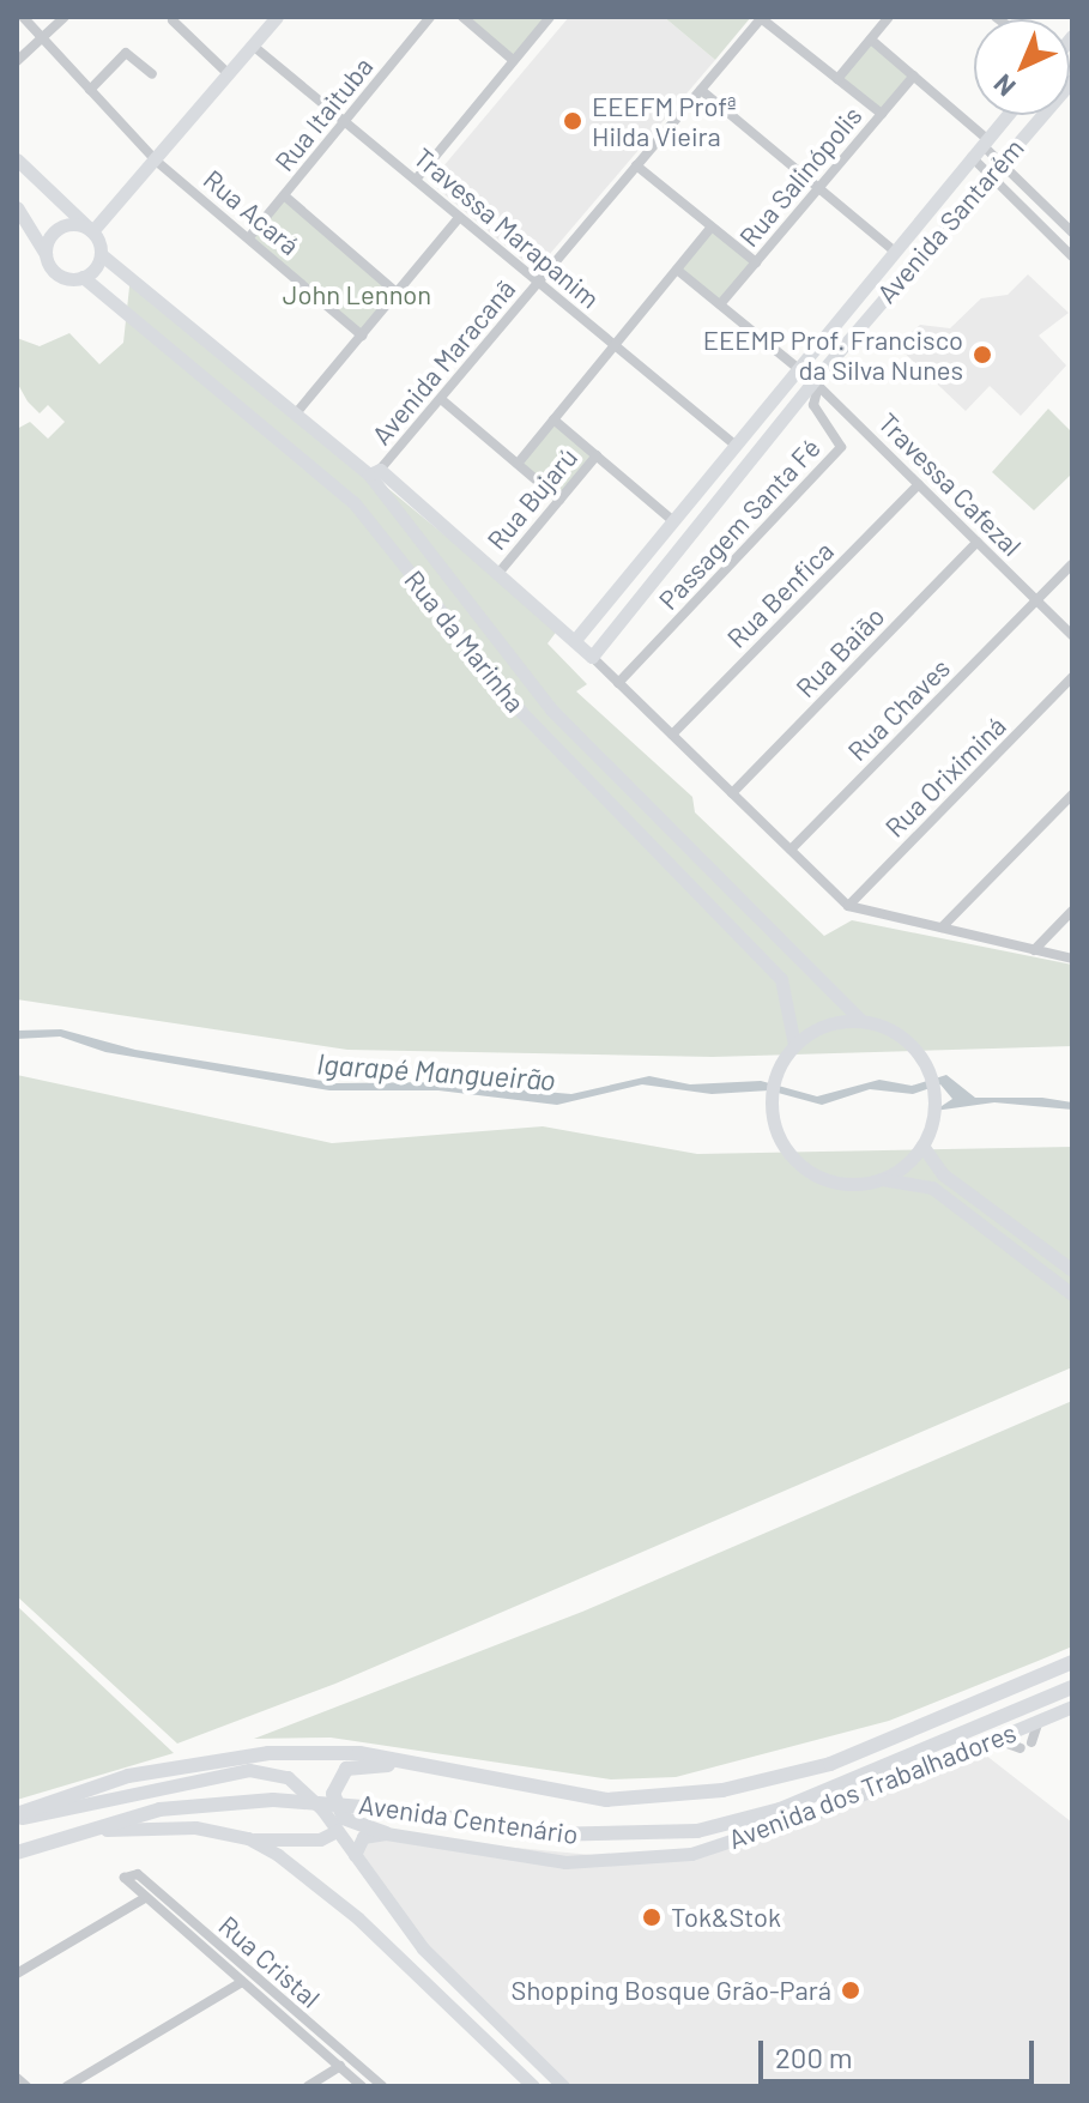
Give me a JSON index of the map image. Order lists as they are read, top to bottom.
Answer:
{
  "streets": {
    "main road": [
      "Avenida Santarém",
      "Rua da Marinha",
      "Avenida dos Trabalhadores",
      "Avenida Centenário"
    ],
    "street": [
      "Rua Itaituba",
      "Rua Salinópolis",
      "Rua Acará",
      "Travessa Marapanim",
      "Avenida Maracanã",
      "Travessa Cafezal",
      "Rua Bujarú",
      "Passagem Santa Fé",
      "Rua Benfica",
      "Rua Baião",
      "Rua Chaves",
      "Rua Oriximiná",
      "Rua Cristal"
    ]
  },
  "crossings": [
    ["Rua Itaituba", "Rua Acará"],
    ["Rua Itaituba", "Travessa Marapanim"],
    ["Rua Salinópolis", "Travessa Cafezal"],
    ["Avenida Santarém", "Travessa Marapanim"],
    ["Avenida Santarém", "Travessa Cafezal"],
    ["Avenida Santarém", "Passagem Santa Fé"],
    ["Avenida Santarém", "Rua da Marinha"],
    ["Travessa Marapanim", "Avenida Maracanã"],
    ["Avenida Maracanã", "Rua da Marinha"],
    ["Travessa Cafezal", "Passagem Santa Fé"],
    ["Travessa Cafezal", "Rua Benfica"],
    ["Travessa Cafezal", "Rua Baião"],
    ["Travessa Cafezal", "Rua Chaves"],
    ["Rua Bujarú", "Rua da Marinha"],
    ["Passagem Santa Fé", "Rua da Marinha"],
    ["Rua Benfica", "Rua da Marinha"],
    ["Rua da Marinha", "Rua Baião"],
    ["Rua da Marinha", "Rua Chaves"],
    ["Rua da Marinha", "Rua Oriximiná"]
  ],
  "water": ["Igarapé Mangueirão"],
  "parks": ["John Lennon"],
  "places": [
    "EEEFM Profª Hilda Vieira",
    "EEEMP Prof. Francisco da Silva Nunes",
    "Tok&Stok",
    "Shopping Bosque Grão-Pará"
  ],
  "scale_bar": "200 m",
  "north": "bottom left"
}
